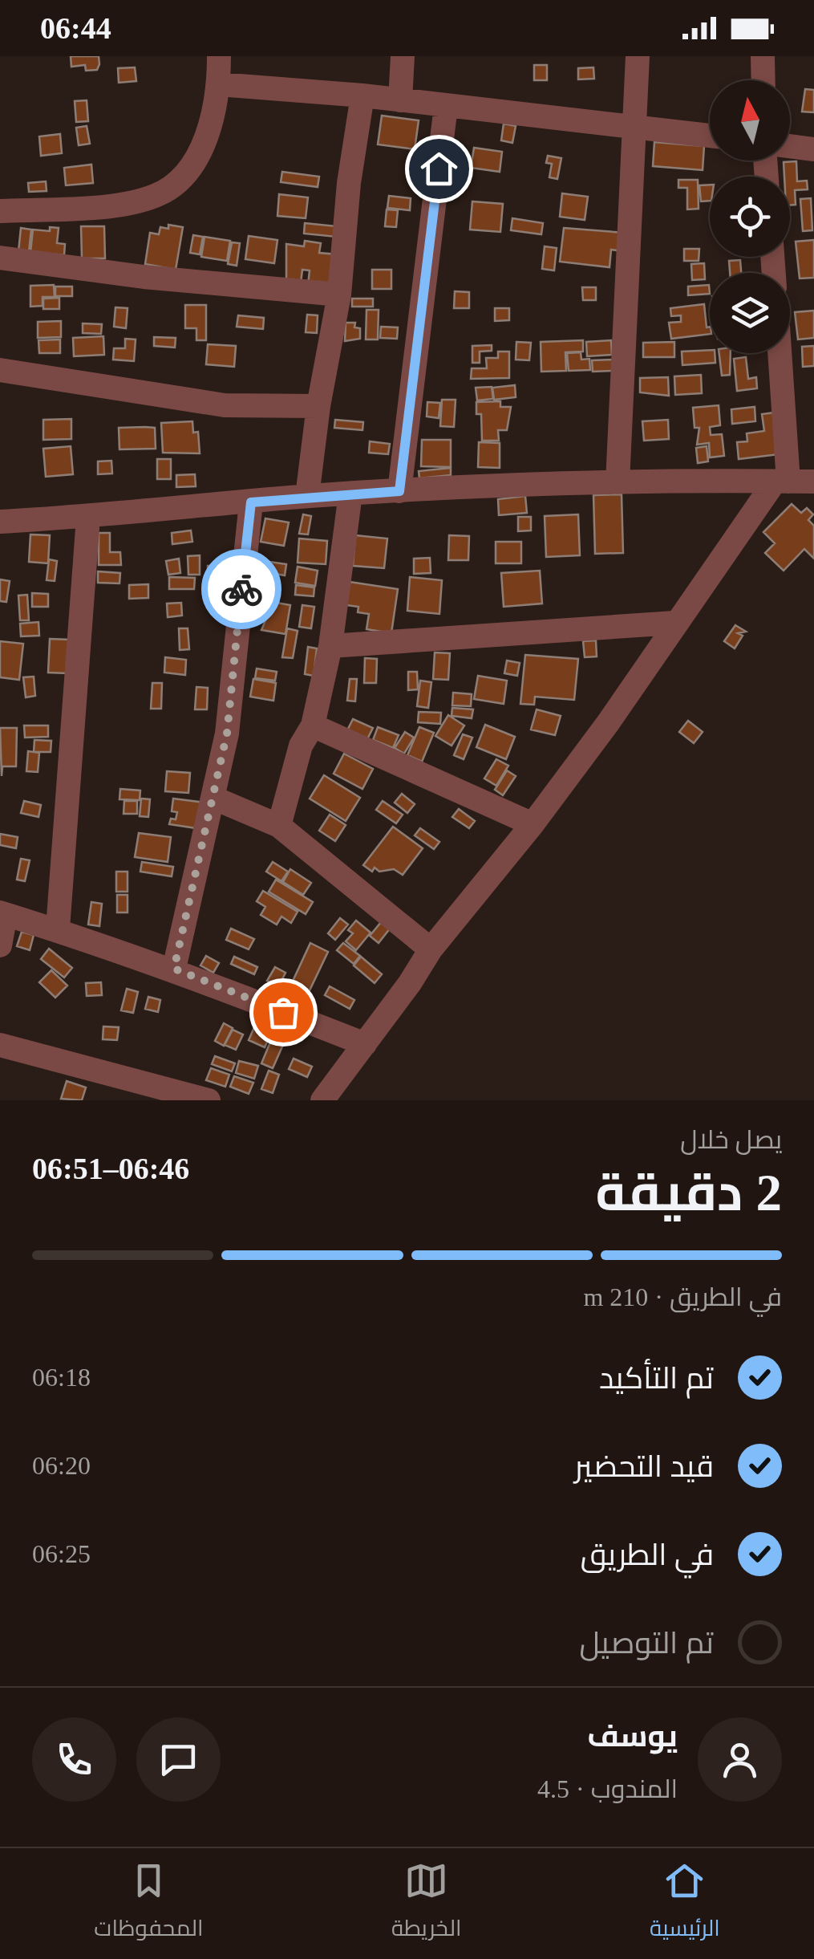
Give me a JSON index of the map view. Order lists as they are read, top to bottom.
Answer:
{
  "north": "top",
  "page": {
    "status": "06:44",
    "heading": ["2 دقيقة", "يصل خلال", "06:46–06:51"],
    "panel": ["يوسف", "المندوب · 4.5"],
    "bar": "في الطريق · 210 m",
    "list": [
      ["تم التأكيد", "06:18"],
      ["قيد التحضير", "06:20"],
      ["في الطريق", "06:25"],
      "تم التوصيل"
    ],
    "tabs": ["الرئيسية", "الخريطة", "المحفوظات"]
  }
}
